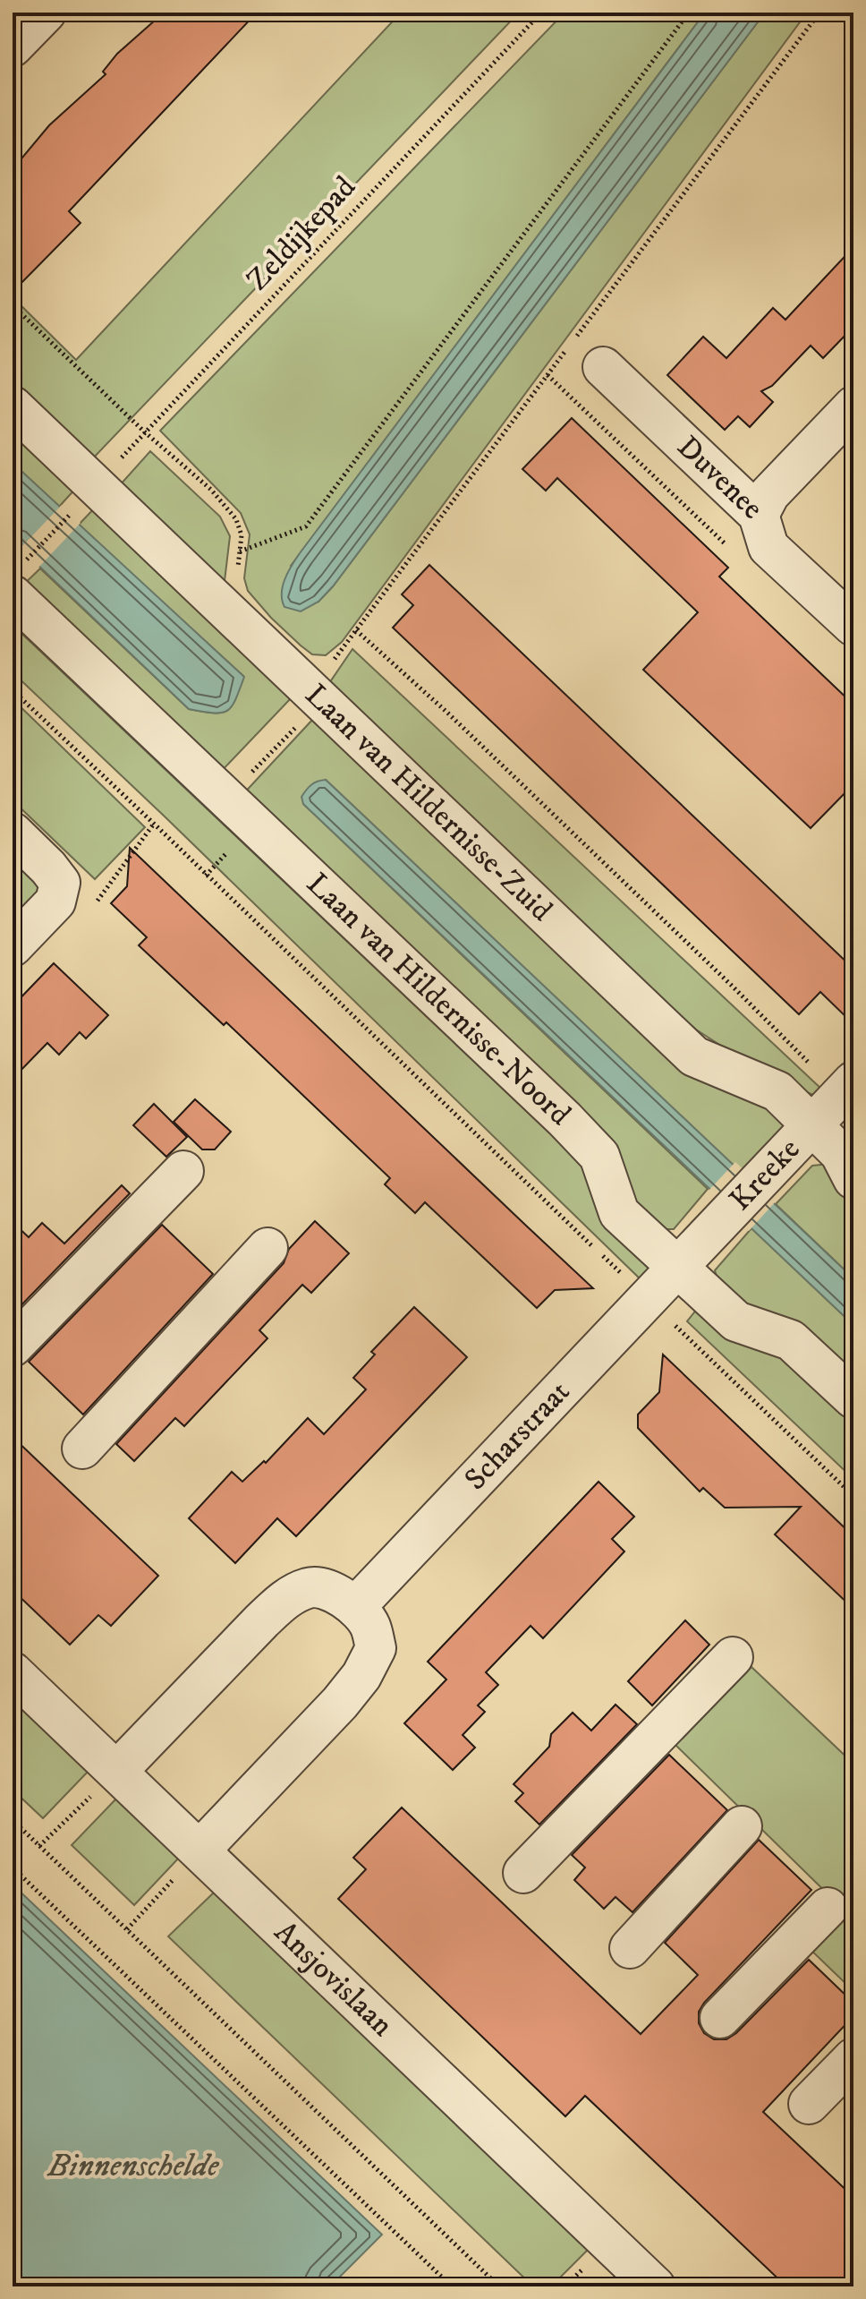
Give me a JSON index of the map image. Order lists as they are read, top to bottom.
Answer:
{
  "streets": {
    "street": [
      "Duvenee",
      "Laan van Hildernisse-Zuid",
      "Laan van Hildernisse-Noord",
      "Kreeke",
      "Scharstraat",
      "Ansjovislaan"
    ],
    "path": ["Zeldijkepad"]
  },
  "crossings": [
    ["Zeldijkepad", "Laan van Hildernisse-Zuid"],
    ["Zeldijkepad", "Laan van Hildernisse-Noord"],
    ["Laan van Hildernisse-Zuid", "Kreeke"],
    ["Laan van Hildernisse-Noord", "Kreeke"],
    ["Laan van Hildernisse-Noord", "Scharstraat"],
    ["Kreeke", "Scharstraat"]
  ],
  "water": ["Binnenschelde"]
}
